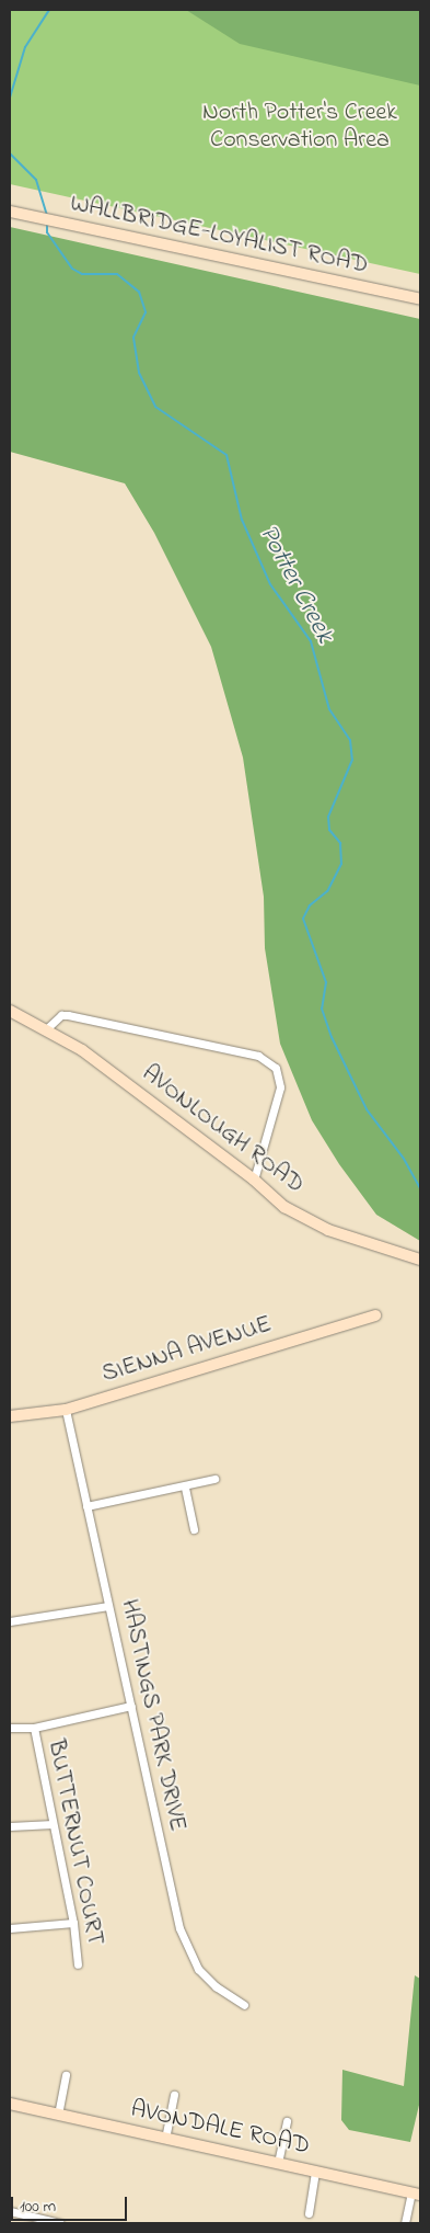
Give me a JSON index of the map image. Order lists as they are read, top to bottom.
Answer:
{
  "streets": {
    "street": [
      "WALLBRIDGE-LOYALIST ROAD",
      "AVONLOUGH ROAD",
      "SIENNA AVENUE",
      "HASTINGS PARK DRIVE",
      "BUTTERNUT COURT",
      "AVONDALE ROAD"
    ]
  },
  "crossings": [
    ["SIENNA AVENUE", "HASTINGS PARK DRIVE"]
  ],
  "water": ["Potter Creek"],
  "parks": ["North Potter's Creek Conservation Area"],
  "scale_bar": "100 m"
}
